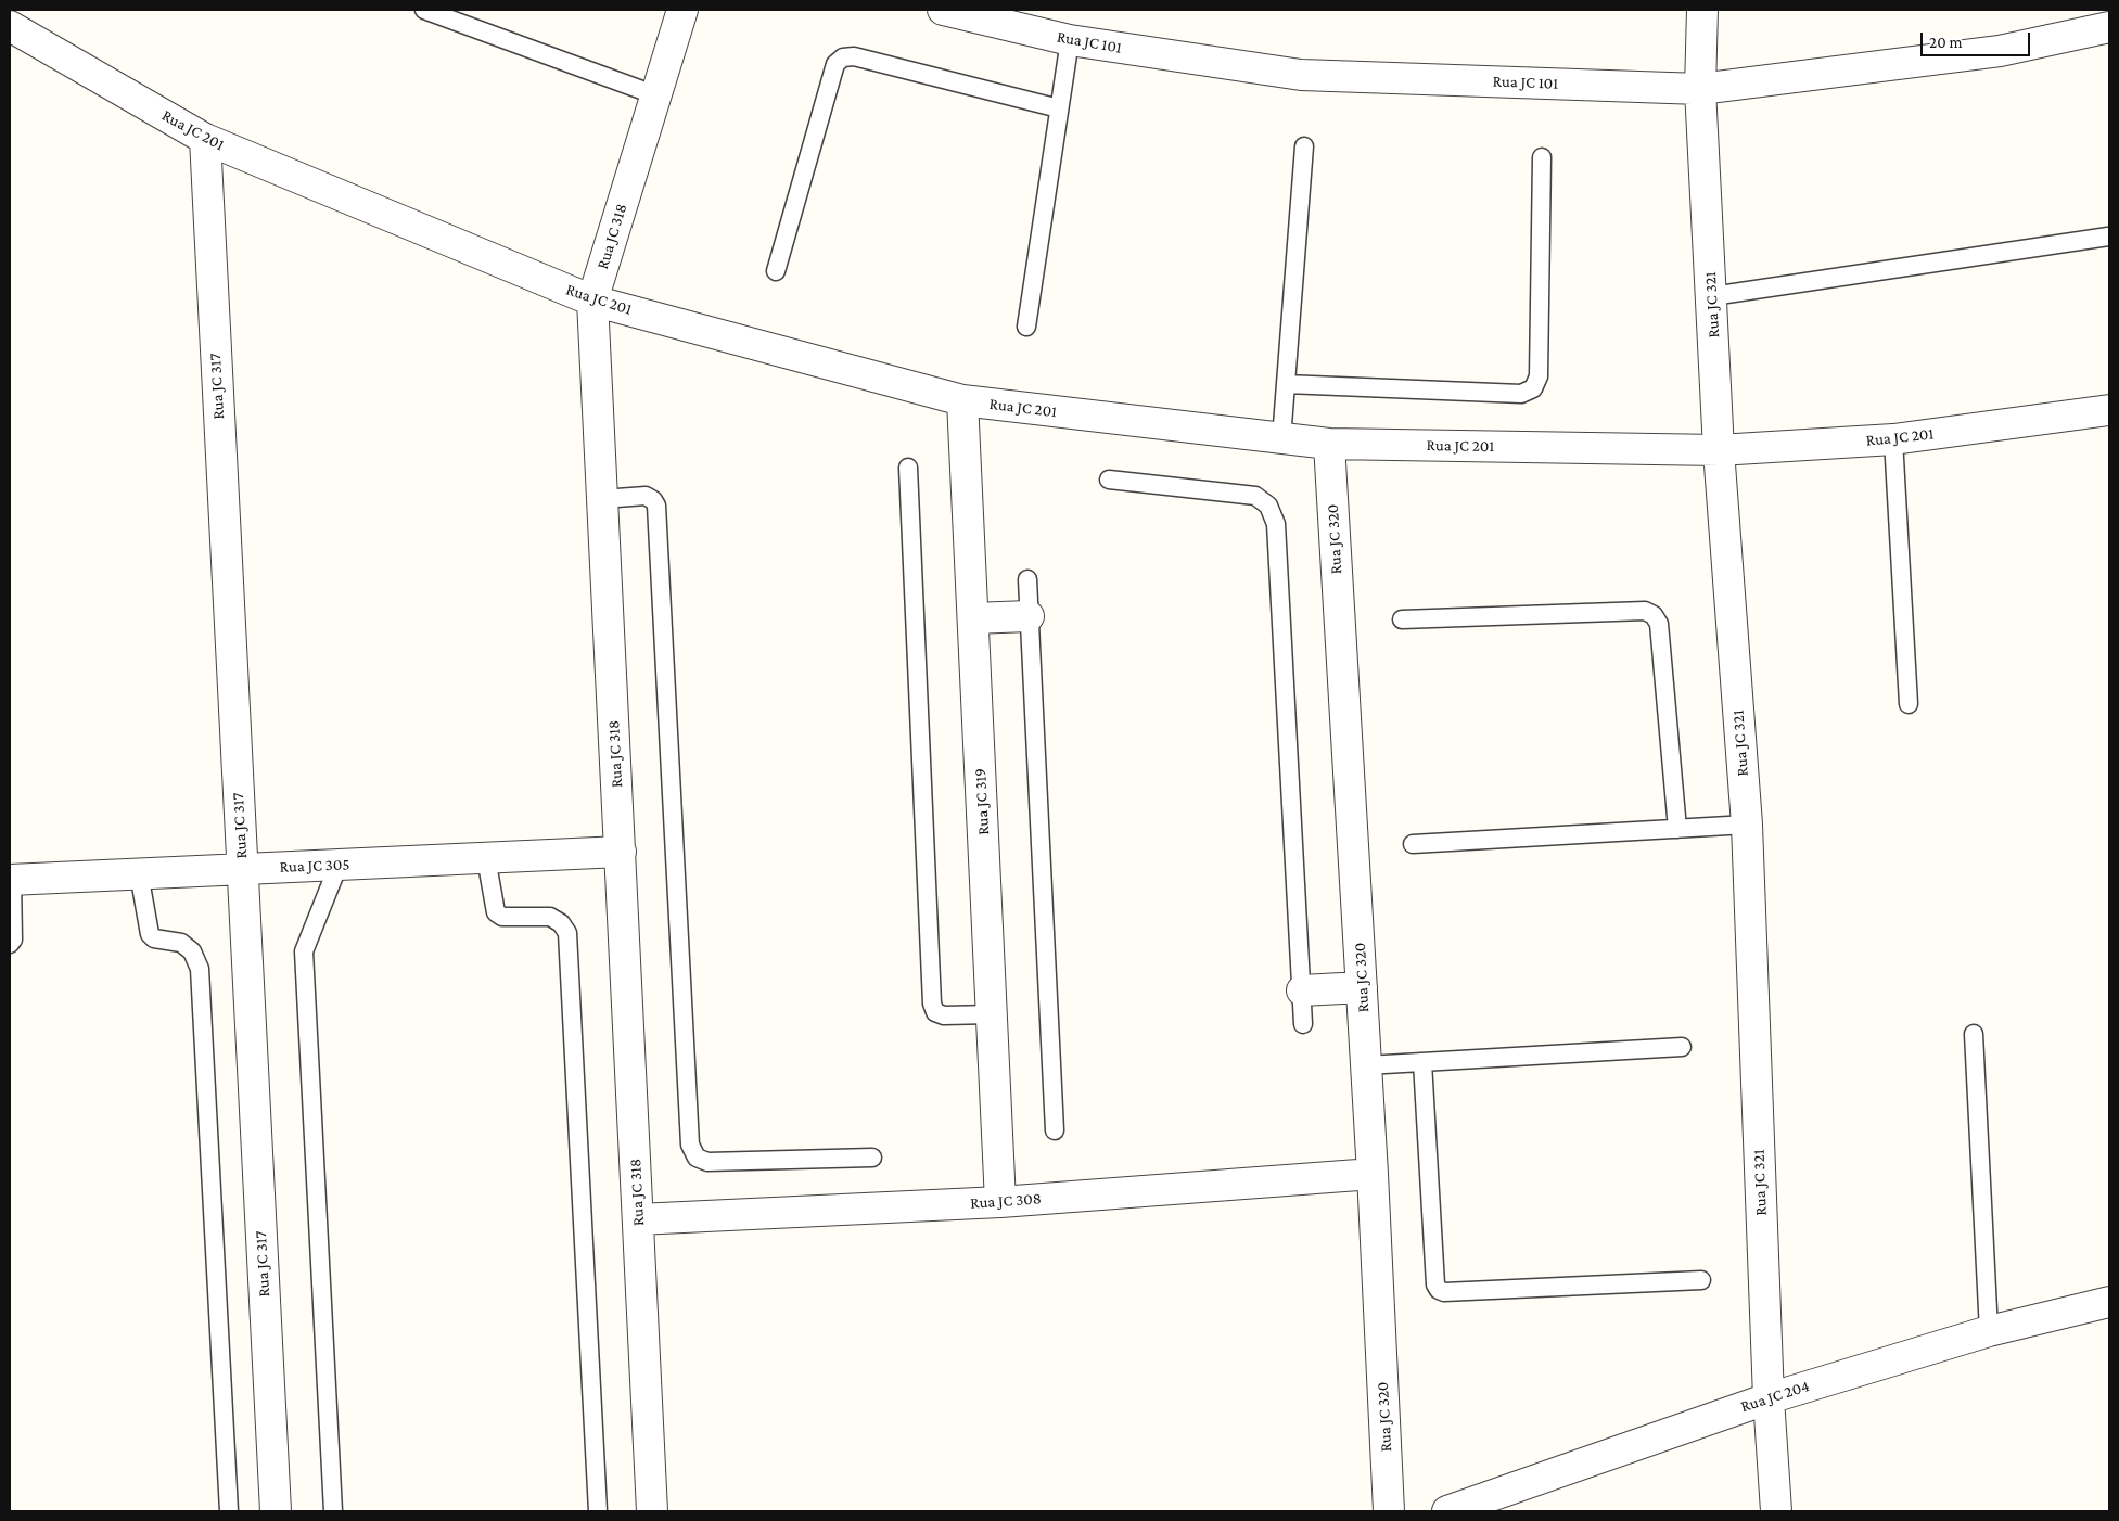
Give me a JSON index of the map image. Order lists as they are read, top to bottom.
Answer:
{
  "streets": {
    "street": [
      "Rua JC 101",
      "Rua JC 201",
      "Rua JC 318",
      "Rua JC 321",
      "Rua JC 317",
      "Rua JC 320",
      "Rua JC 319",
      "Rua JC 305",
      "Rua JC 308",
      "Rua JC 204"
    ]
  },
  "crossings": [
    ["Rua JC 101", "Rua JC 321"],
    ["Rua JC 201", "Rua JC 318"],
    ["Rua JC 201", "Rua JC 321"],
    ["Rua JC 201", "Rua JC 317"],
    ["Rua JC 201", "Rua JC 320"],
    ["Rua JC 201", "Rua JC 319"],
    ["Rua JC 318", "Rua JC 305"],
    ["Rua JC 318", "Rua JC 308"],
    ["Rua JC 321", "Rua JC 204"],
    ["Rua JC 317", "Rua JC 305"],
    ["Rua JC 320", "Rua JC 308"],
    ["Rua JC 319", "Rua JC 308"]
  ],
  "scale_bar": "20 m"
}
